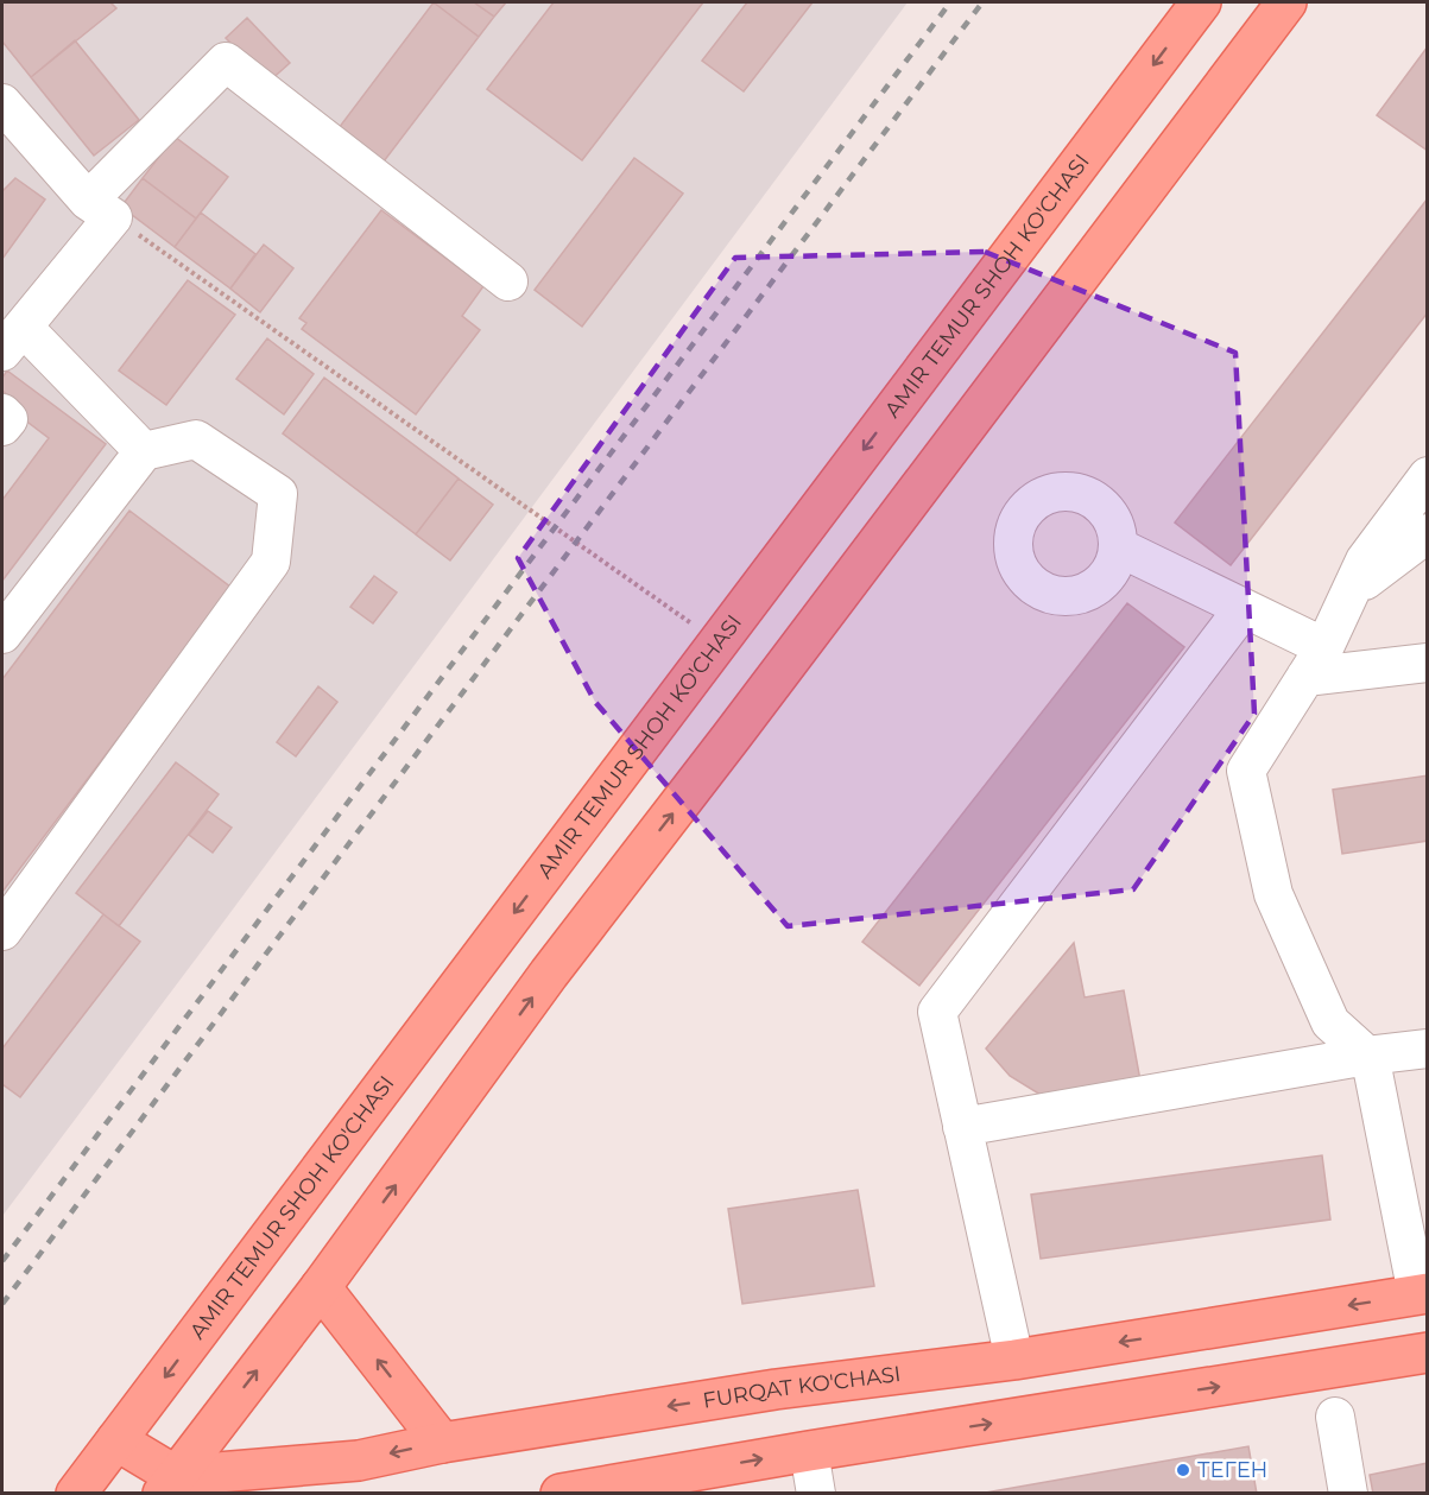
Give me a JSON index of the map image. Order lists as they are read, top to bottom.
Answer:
{
  "streets": {
    "main road": ["AMIR TEMUR SHOH KO'CHASI", "FURQAT KO'CHASI"]
  },
  "places": ["ТЕГЕН"]
}
